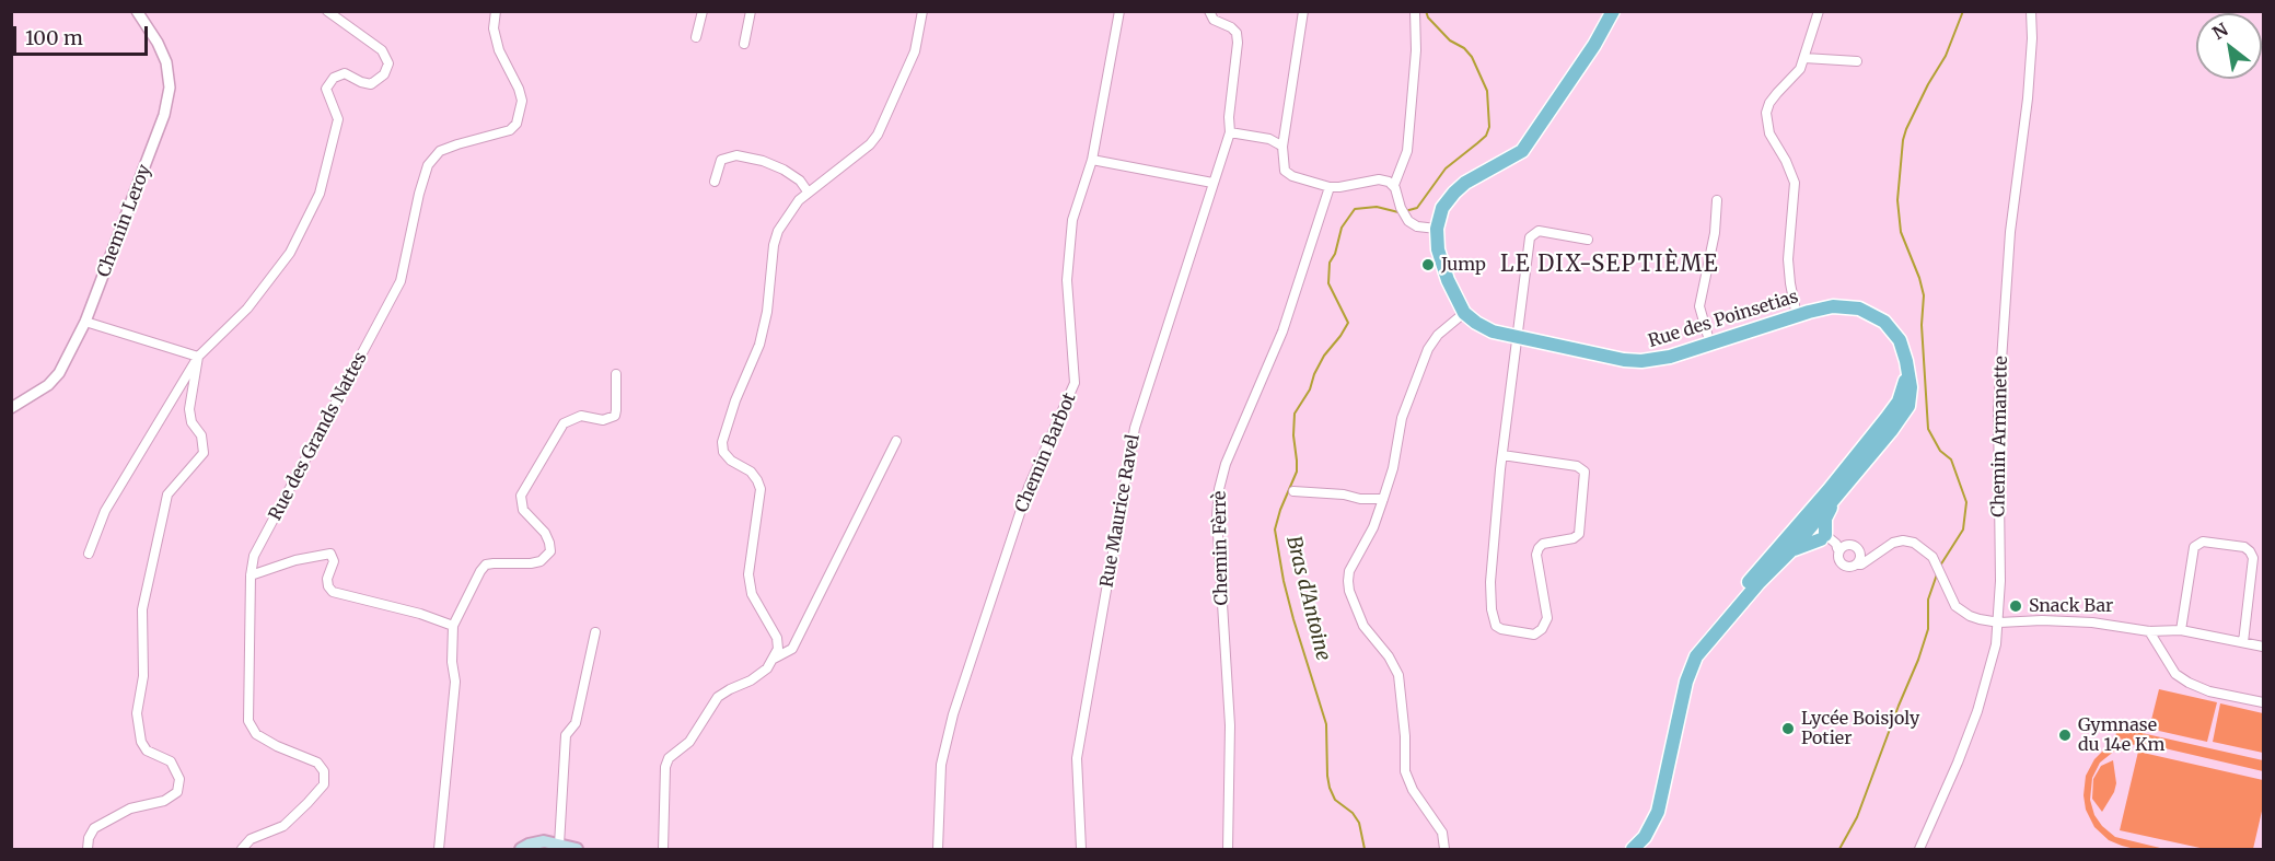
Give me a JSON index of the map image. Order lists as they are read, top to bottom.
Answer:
{
  "streets": {
    "main road": ["Rue des Poinsetias"],
    "street": [
      "Chemin Leroy",
      "Rue des Grands Nattes",
      "Chemin Armanette",
      "Chemin Barbot",
      "Rue Maurice Ravel",
      "Chemin Fèrrè"
    ]
  },
  "districts": ["LE DIX-SEPTIÈME"],
  "water": ["Bras d'Antoine"],
  "places": [
    "Jump",
    "Snack Bar",
    "Lycée Boisjoly Potier",
    "Gymnase du 14e Km"
  ],
  "scale_bar": "100 m",
  "north": "top left"
}
